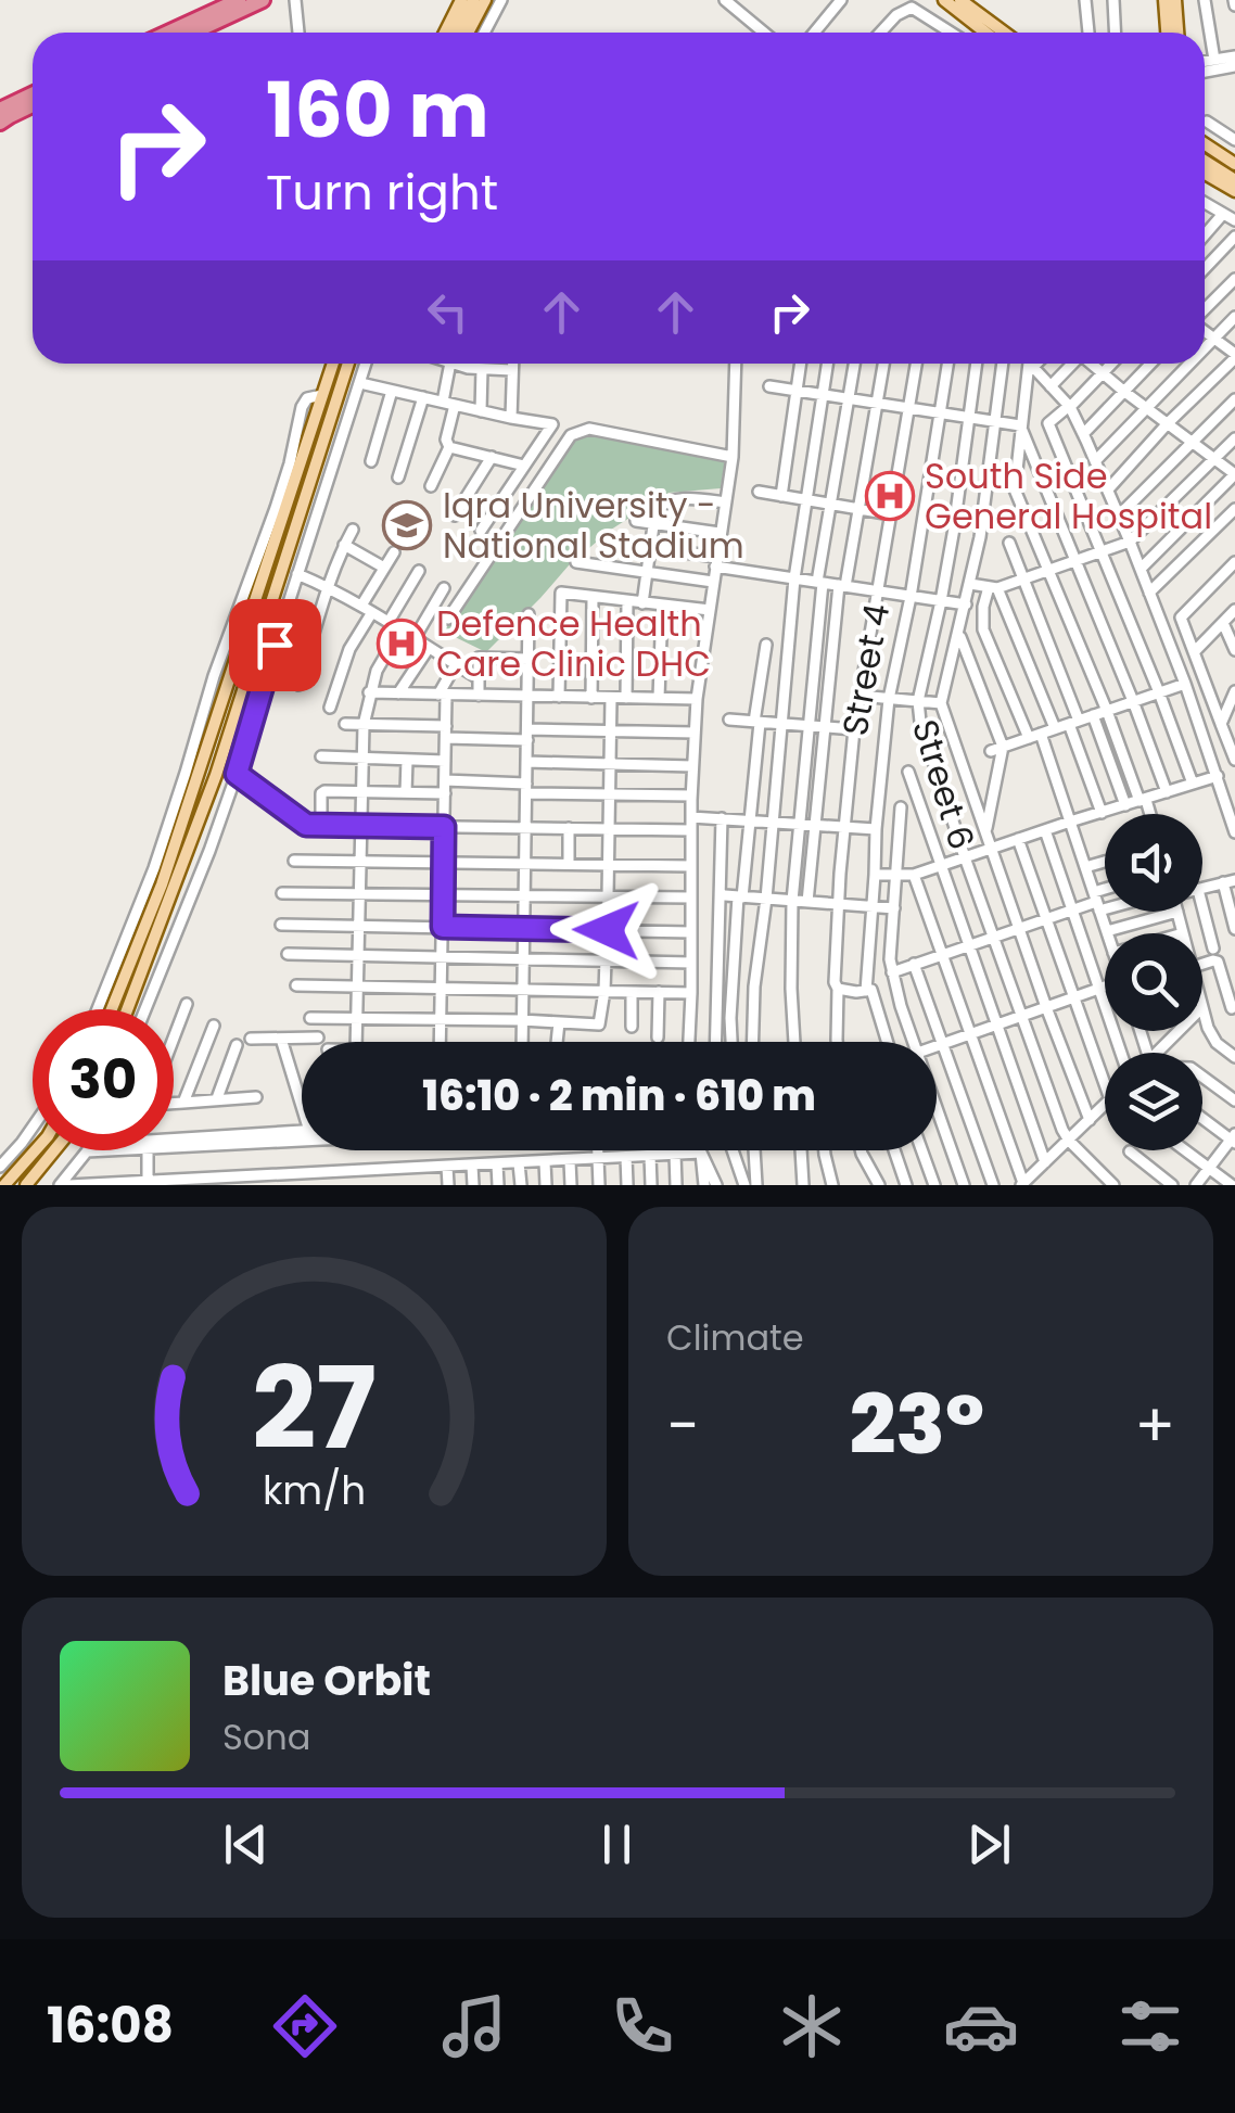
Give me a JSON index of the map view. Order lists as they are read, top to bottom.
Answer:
{
  "streets": {
    "street": ["Street 4", "Street 6"]
  },
  "places": {
    "hospital": ["South Side General Hospital", "Defence Health Care Clinic DHC"],
    "school or university": ["Iqra University - National Stadium"]
  },
  "page": {
    "turn": ["160 m", "Turn right"],
    "limit": "30",
    "trip": "16:10 · 2 min · 610 m",
    "tile": "Climate",
    "heat": ["−", "23°", "+"],
    "song": ["Blue Orbit", "Sona"],
    "tabs": "16:08",
    "gauge": ["27", "km/h"]
  }
}
